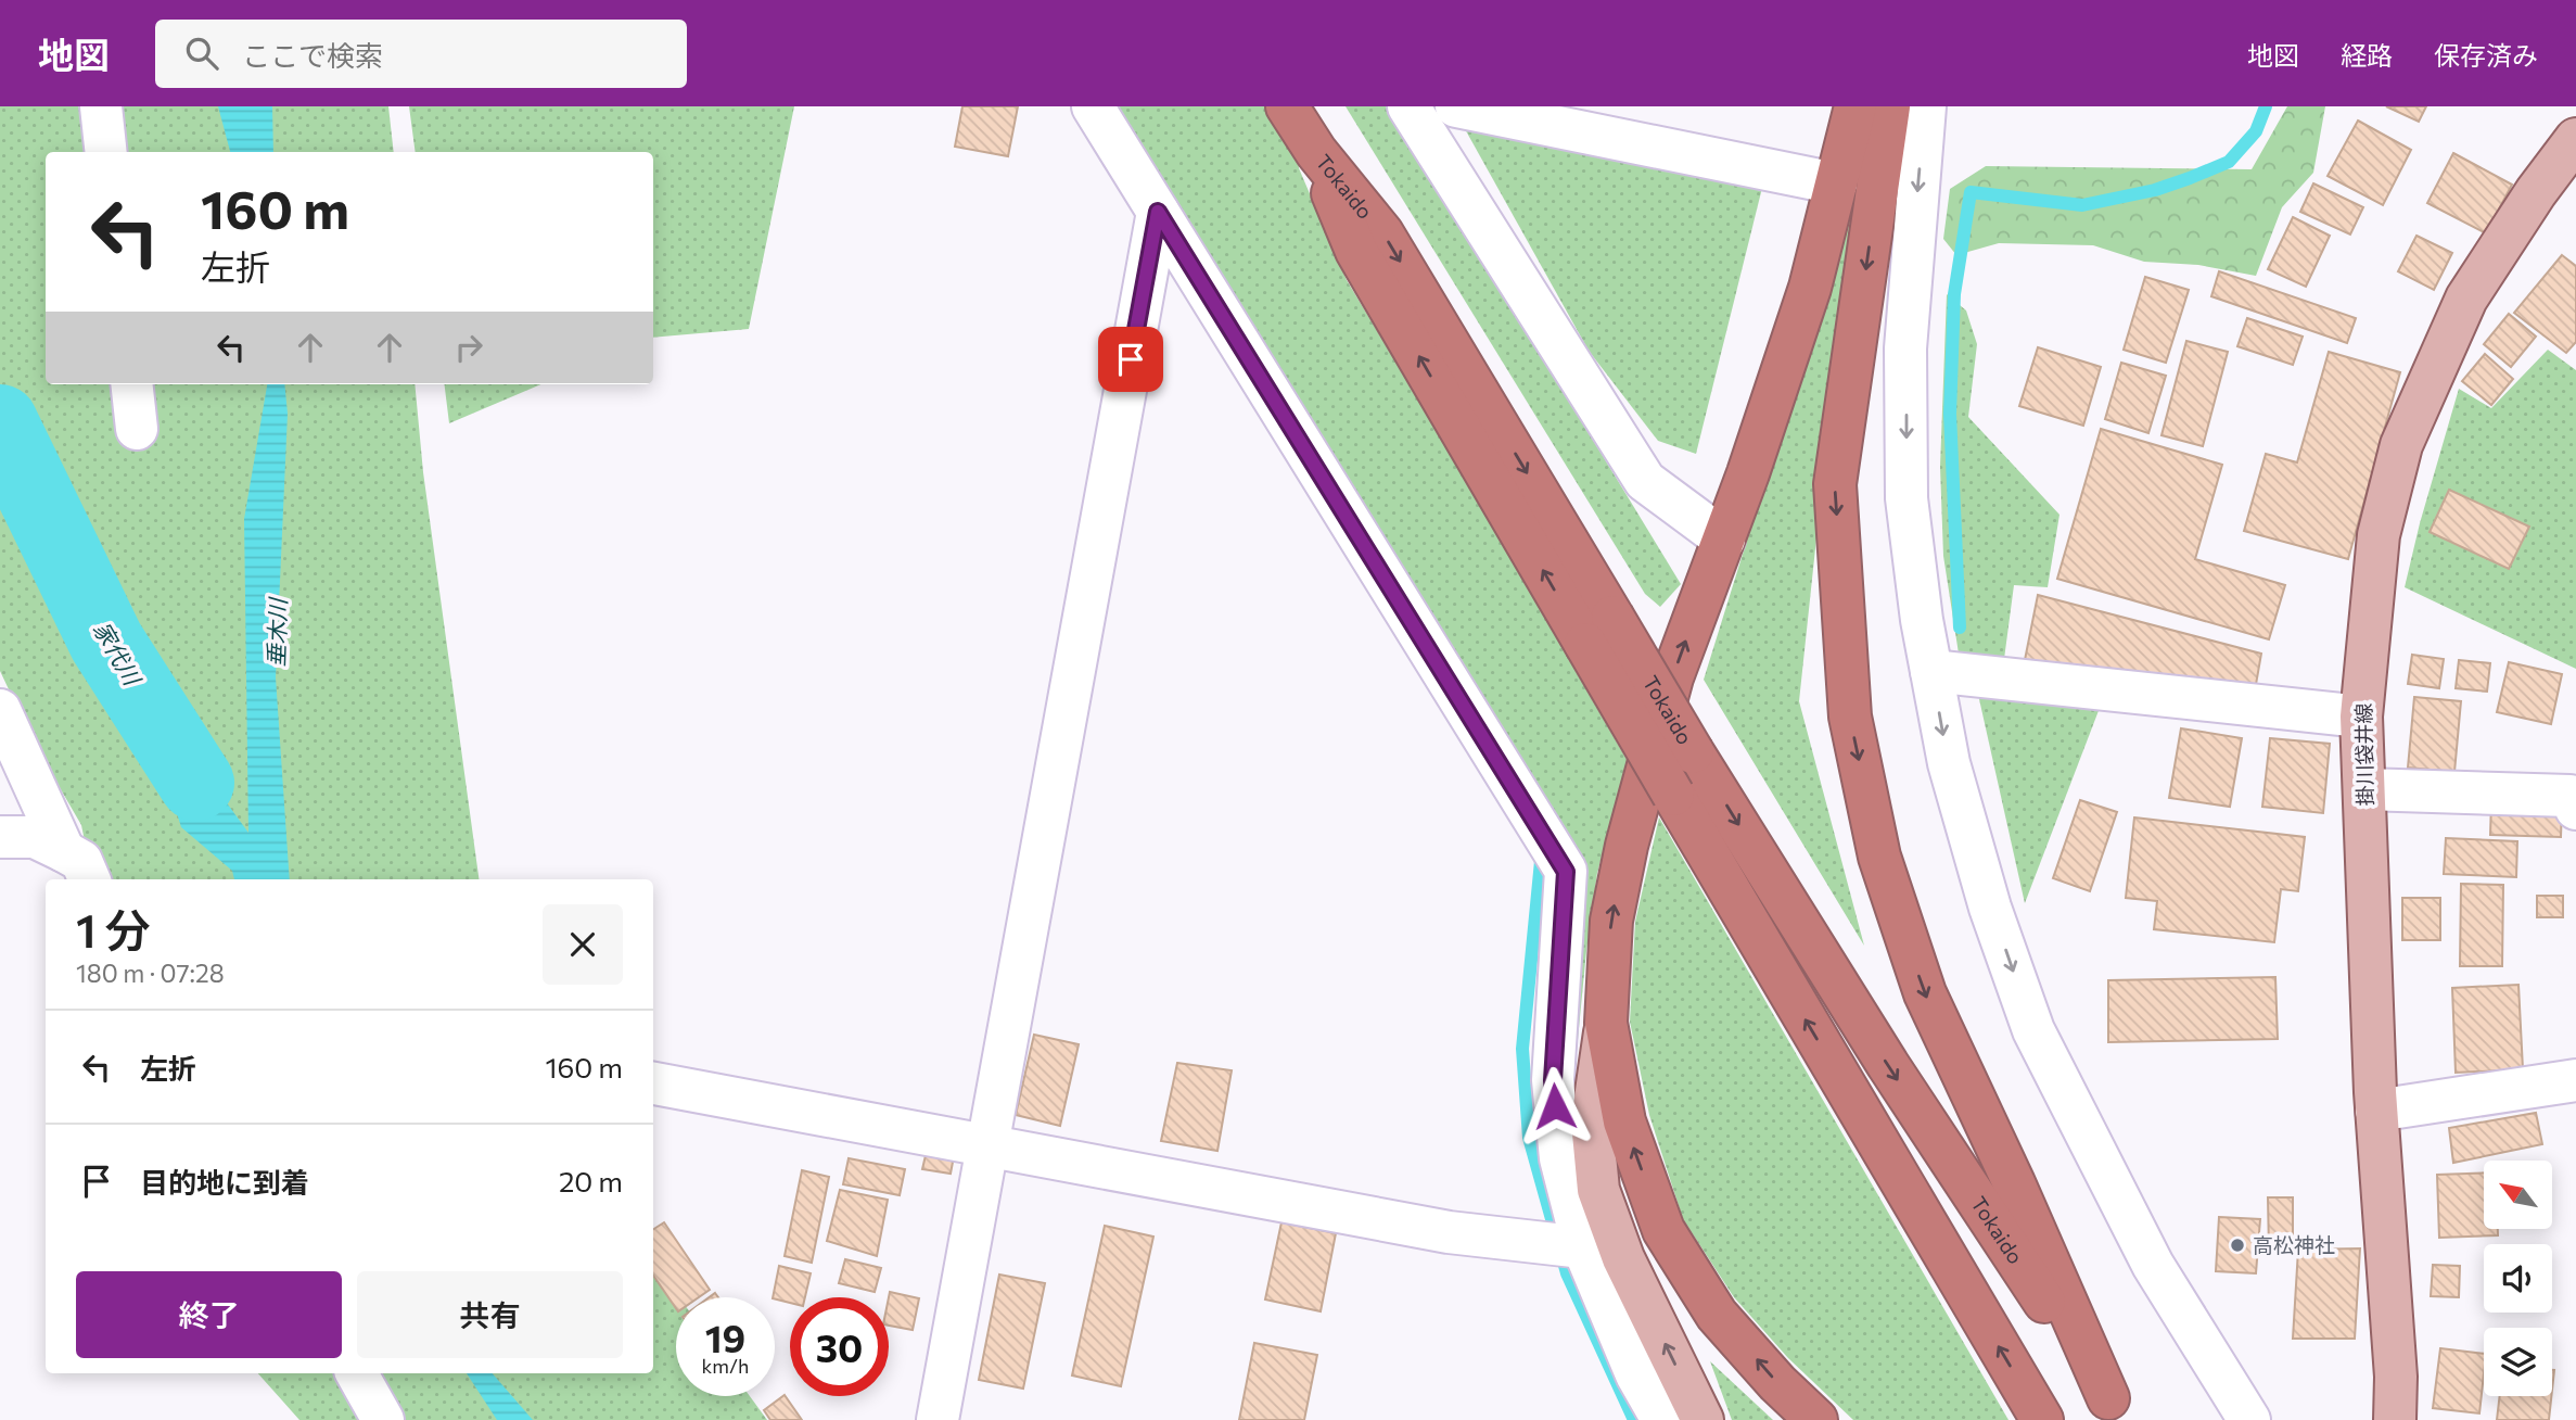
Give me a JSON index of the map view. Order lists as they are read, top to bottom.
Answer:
{
  "streets": {
    "highway": ["Tokaido"],
    "main road": ["掛川袋井線"]
  },
  "water": ["垂木川", "家代川"],
  "places": ["高松神社"],
  "north": "top left",
  "page": {
    "header": "地図",
    "search": "ここで検索",
    "nav": ["地図", "経路", "保存済み"],
    "turn": ["160 m", "左折"],
    "heading": ["1 分", "180 m · 07:28"],
    "list": [
      {
        "name": "左折",
        "value": "160 m"
      },
      {
        "name": "目的地に到着",
        "value": "20 m"
      }
    ],
    "buttons": ["終了", "共有"],
    "speed": "19 km/h",
    "limit": "30"
  }
}
